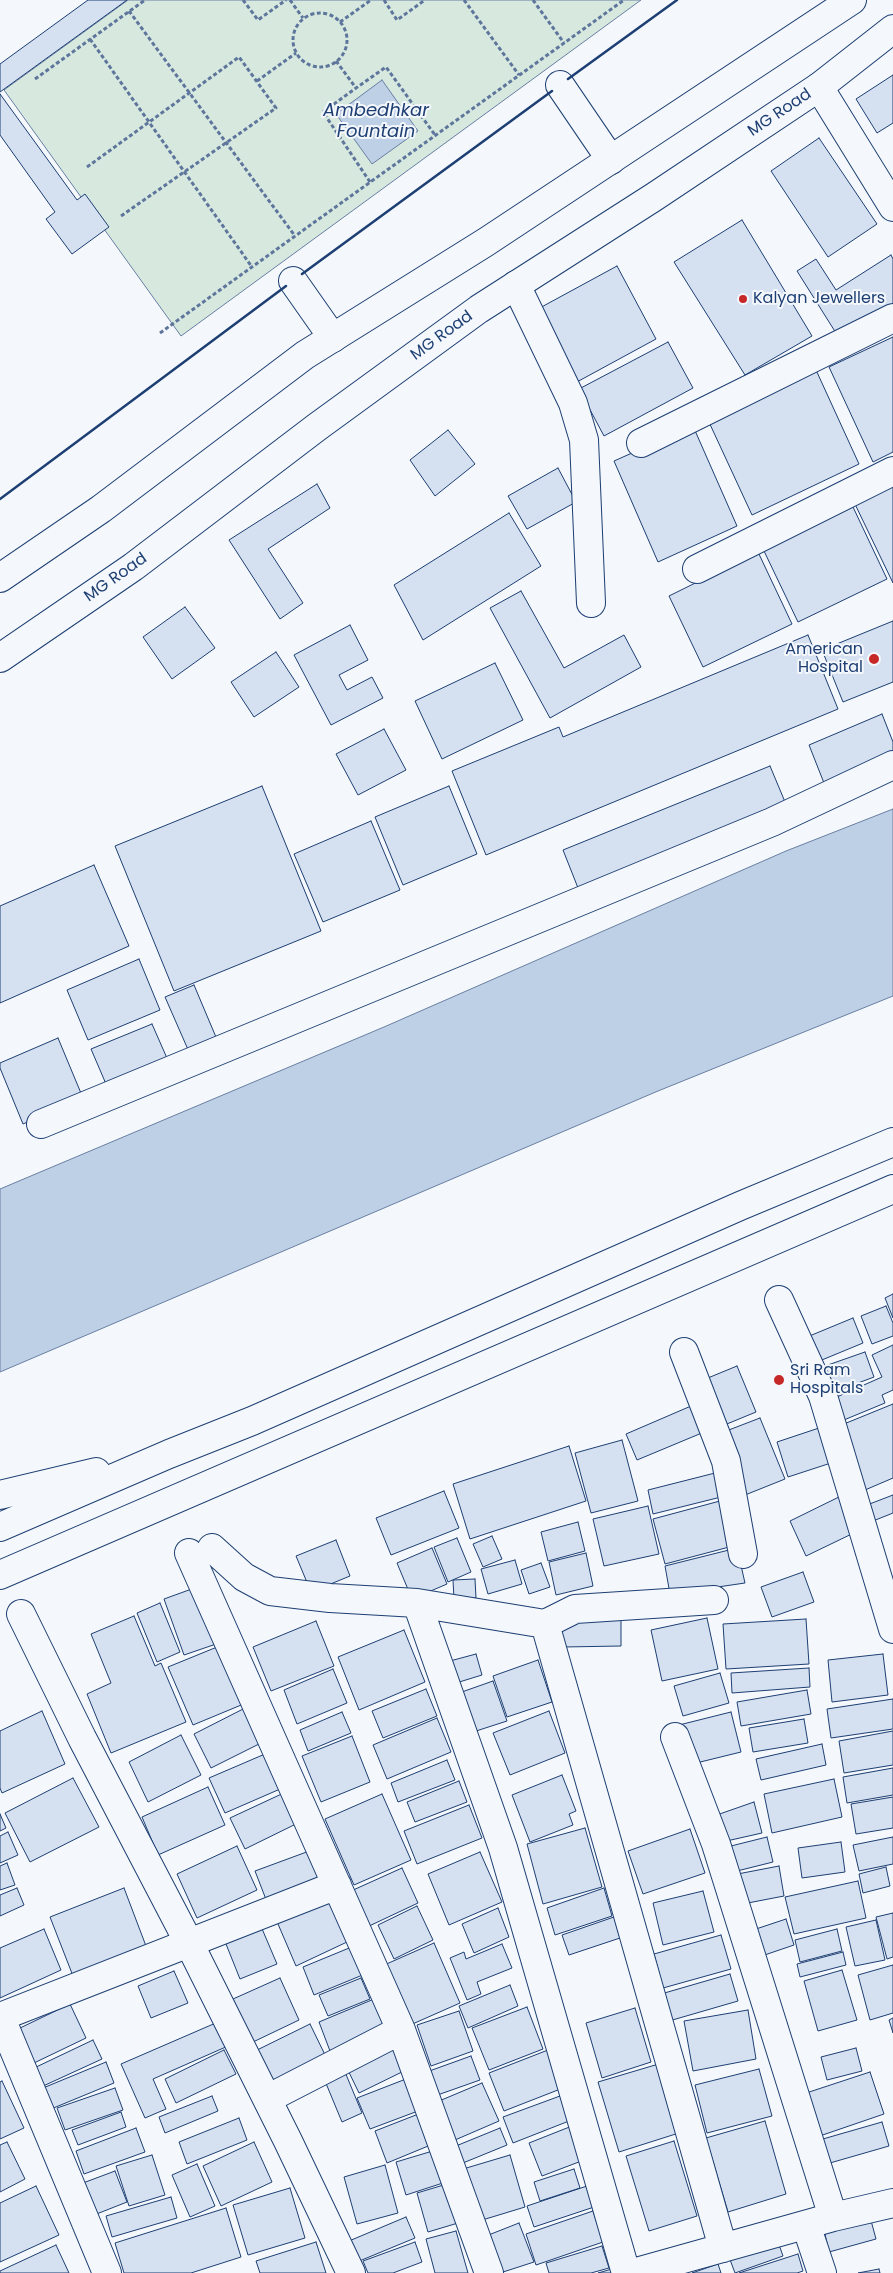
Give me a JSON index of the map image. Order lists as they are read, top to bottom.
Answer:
{
  "streets": {
    "main road": ["MG Road"]
  },
  "water": ["Ambedhkar Fountain"],
  "places": ["Kalyan Jewellers", "American Hospital", "Sri Ram Hospitals"]
}
